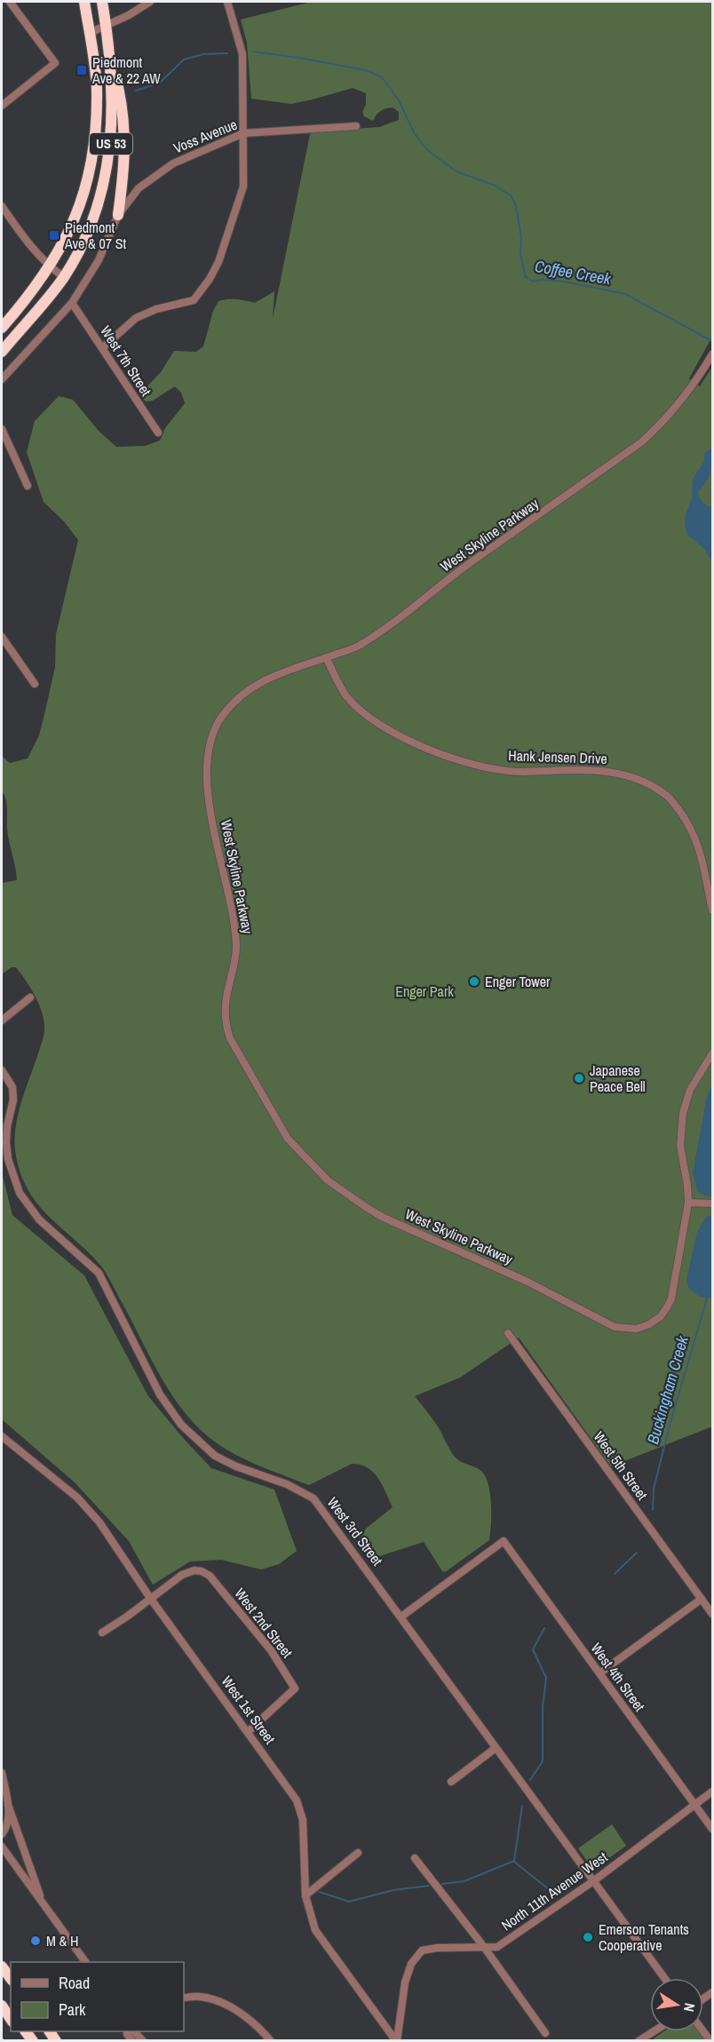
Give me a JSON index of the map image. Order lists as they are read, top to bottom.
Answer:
{
  "streets": {
    "highway": ["US 53"],
    "street": [
      "Voss Avenue",
      "West 7th Street",
      "West Skyline Parkway",
      "Hank Jensen Drive",
      "West 5th Street",
      "West 3rd Street",
      "West 2nd Street",
      "West 4th Street",
      "West 1st Street",
      "North 11th Avenue West"
    ]
  },
  "crossings": [
    ["Voss Avenue", "West 7th Street"],
    ["West Skyline Parkway", "Hank Jensen Drive"],
    ["West 3rd Street", "West 4th Street"],
    ["West 3rd Street", "North 11th Avenue West"],
    ["West 2nd Street", "West 1st Street"],
    ["West 4th Street", "North 11th Avenue West"],
    ["West 1st Street", "North 11th Avenue West"]
  ],
  "water": ["Coffee Creek", "Buckingham Creek"],
  "parks": ["Enger Park"],
  "places": {
    "transit": ["Piedmont Ave & 22 AW", "Piedmont Ave & 07 St"],
    "other": [
      "Enger Tower",
      "Japanese Peace Bell",
      "Emerson Tenants Cooperative",
      "M & H"
    ]
  },
  "legend": ["Road", "Park"],
  "north": "right"
}
